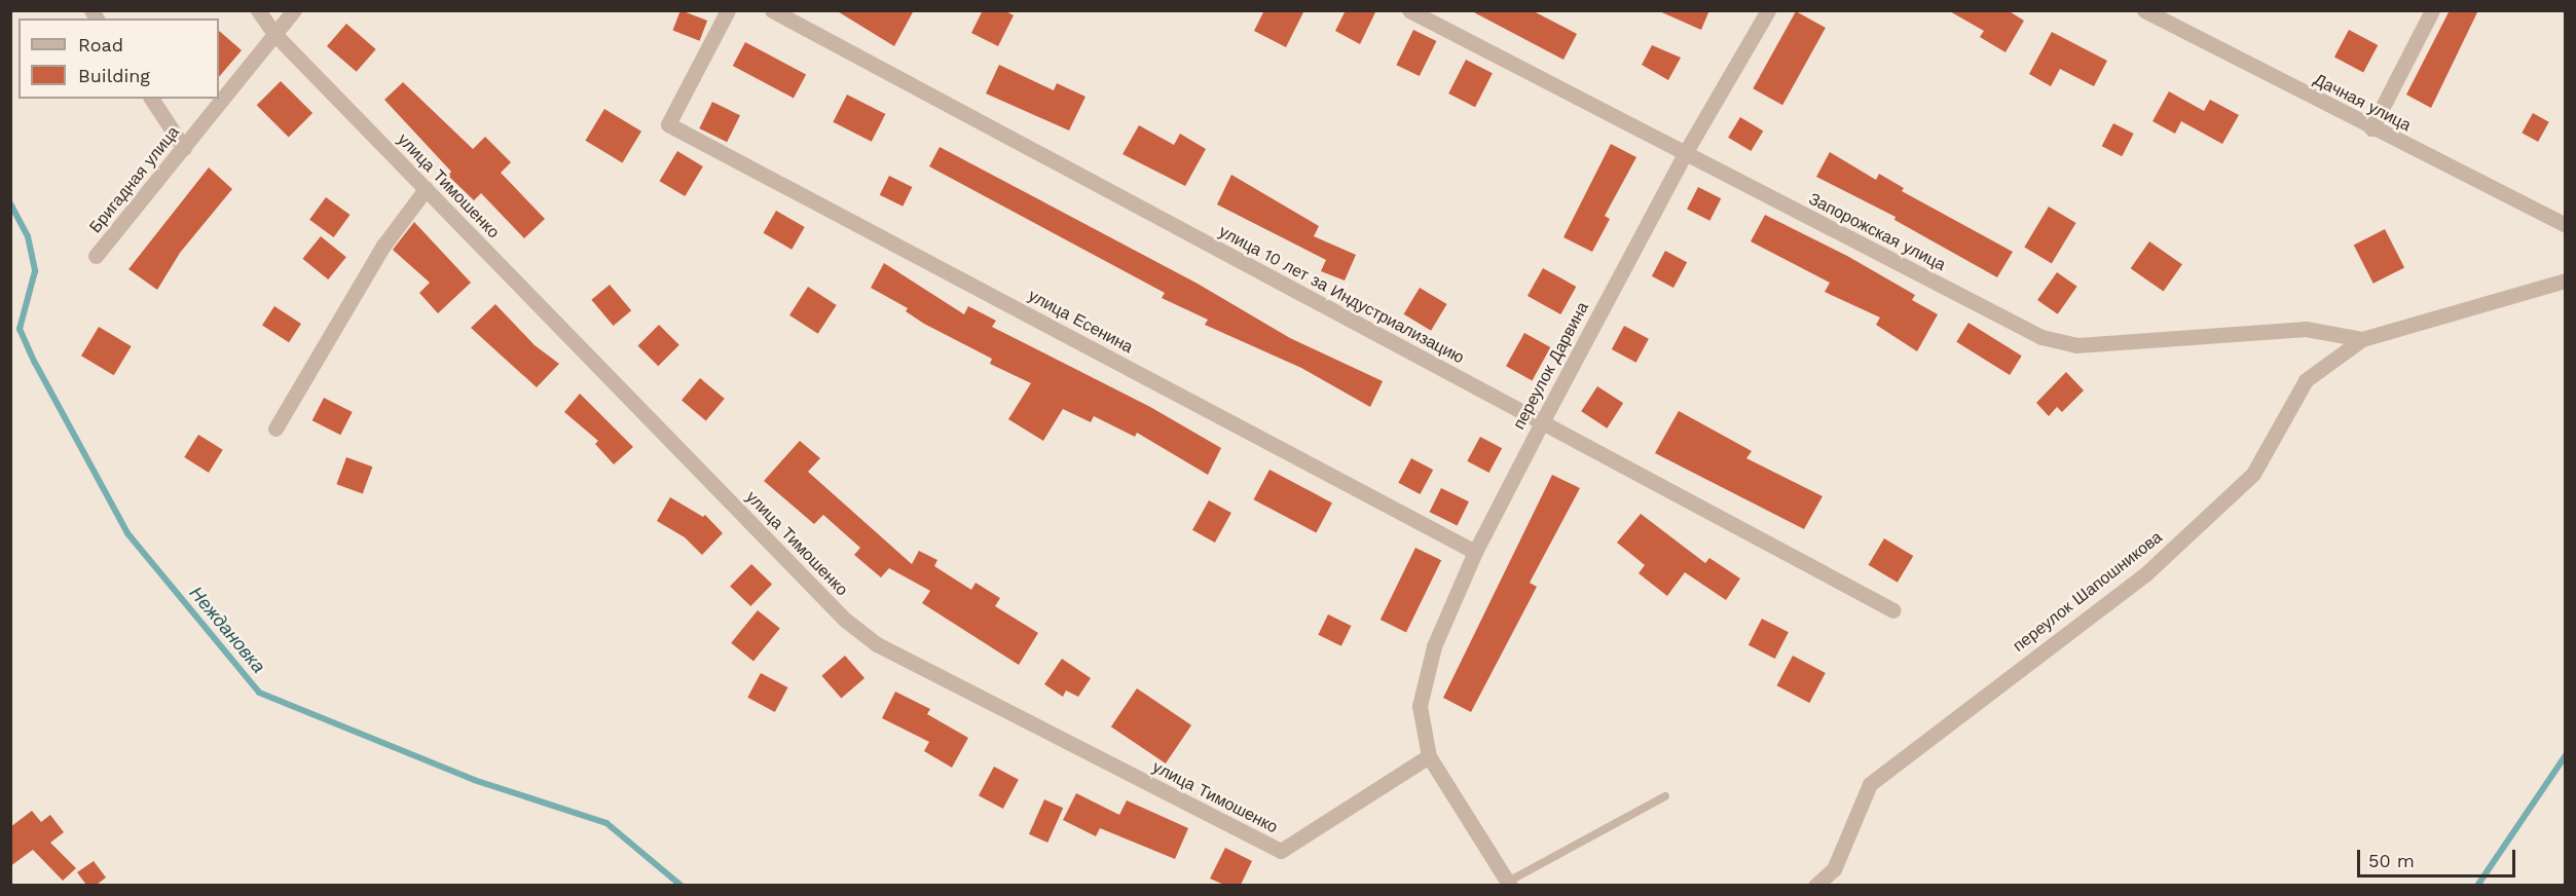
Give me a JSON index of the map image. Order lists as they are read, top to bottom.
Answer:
{
  "streets": {
    "street": [
      "Дачная улица",
      "Бригадная улица",
      "улица Тимошенко",
      "Запорожская улица",
      "улица 10 лет за Индустриализацию",
      "улица Есенина",
      "переулок Дарвина",
      "переулок Шапошникова"
    ]
  },
  "crossings": [
    ["Бригадная улица", "улица Тимошенко"],
    ["улица Тимошенко", "переулок Дарвина"],
    ["Запорожская улица", "переулок Дарвина"],
    ["Запорожская улица", "переулок Шапошникова"],
    ["улица 10 лет за Индустриализацию", "переулок Дарвина"],
    ["улица Есенина", "переулок Дарвина"]
  ],
  "water": ["Неждановка"],
  "legend": ["Road", "Building"],
  "scale_bar": "50 m"
}
